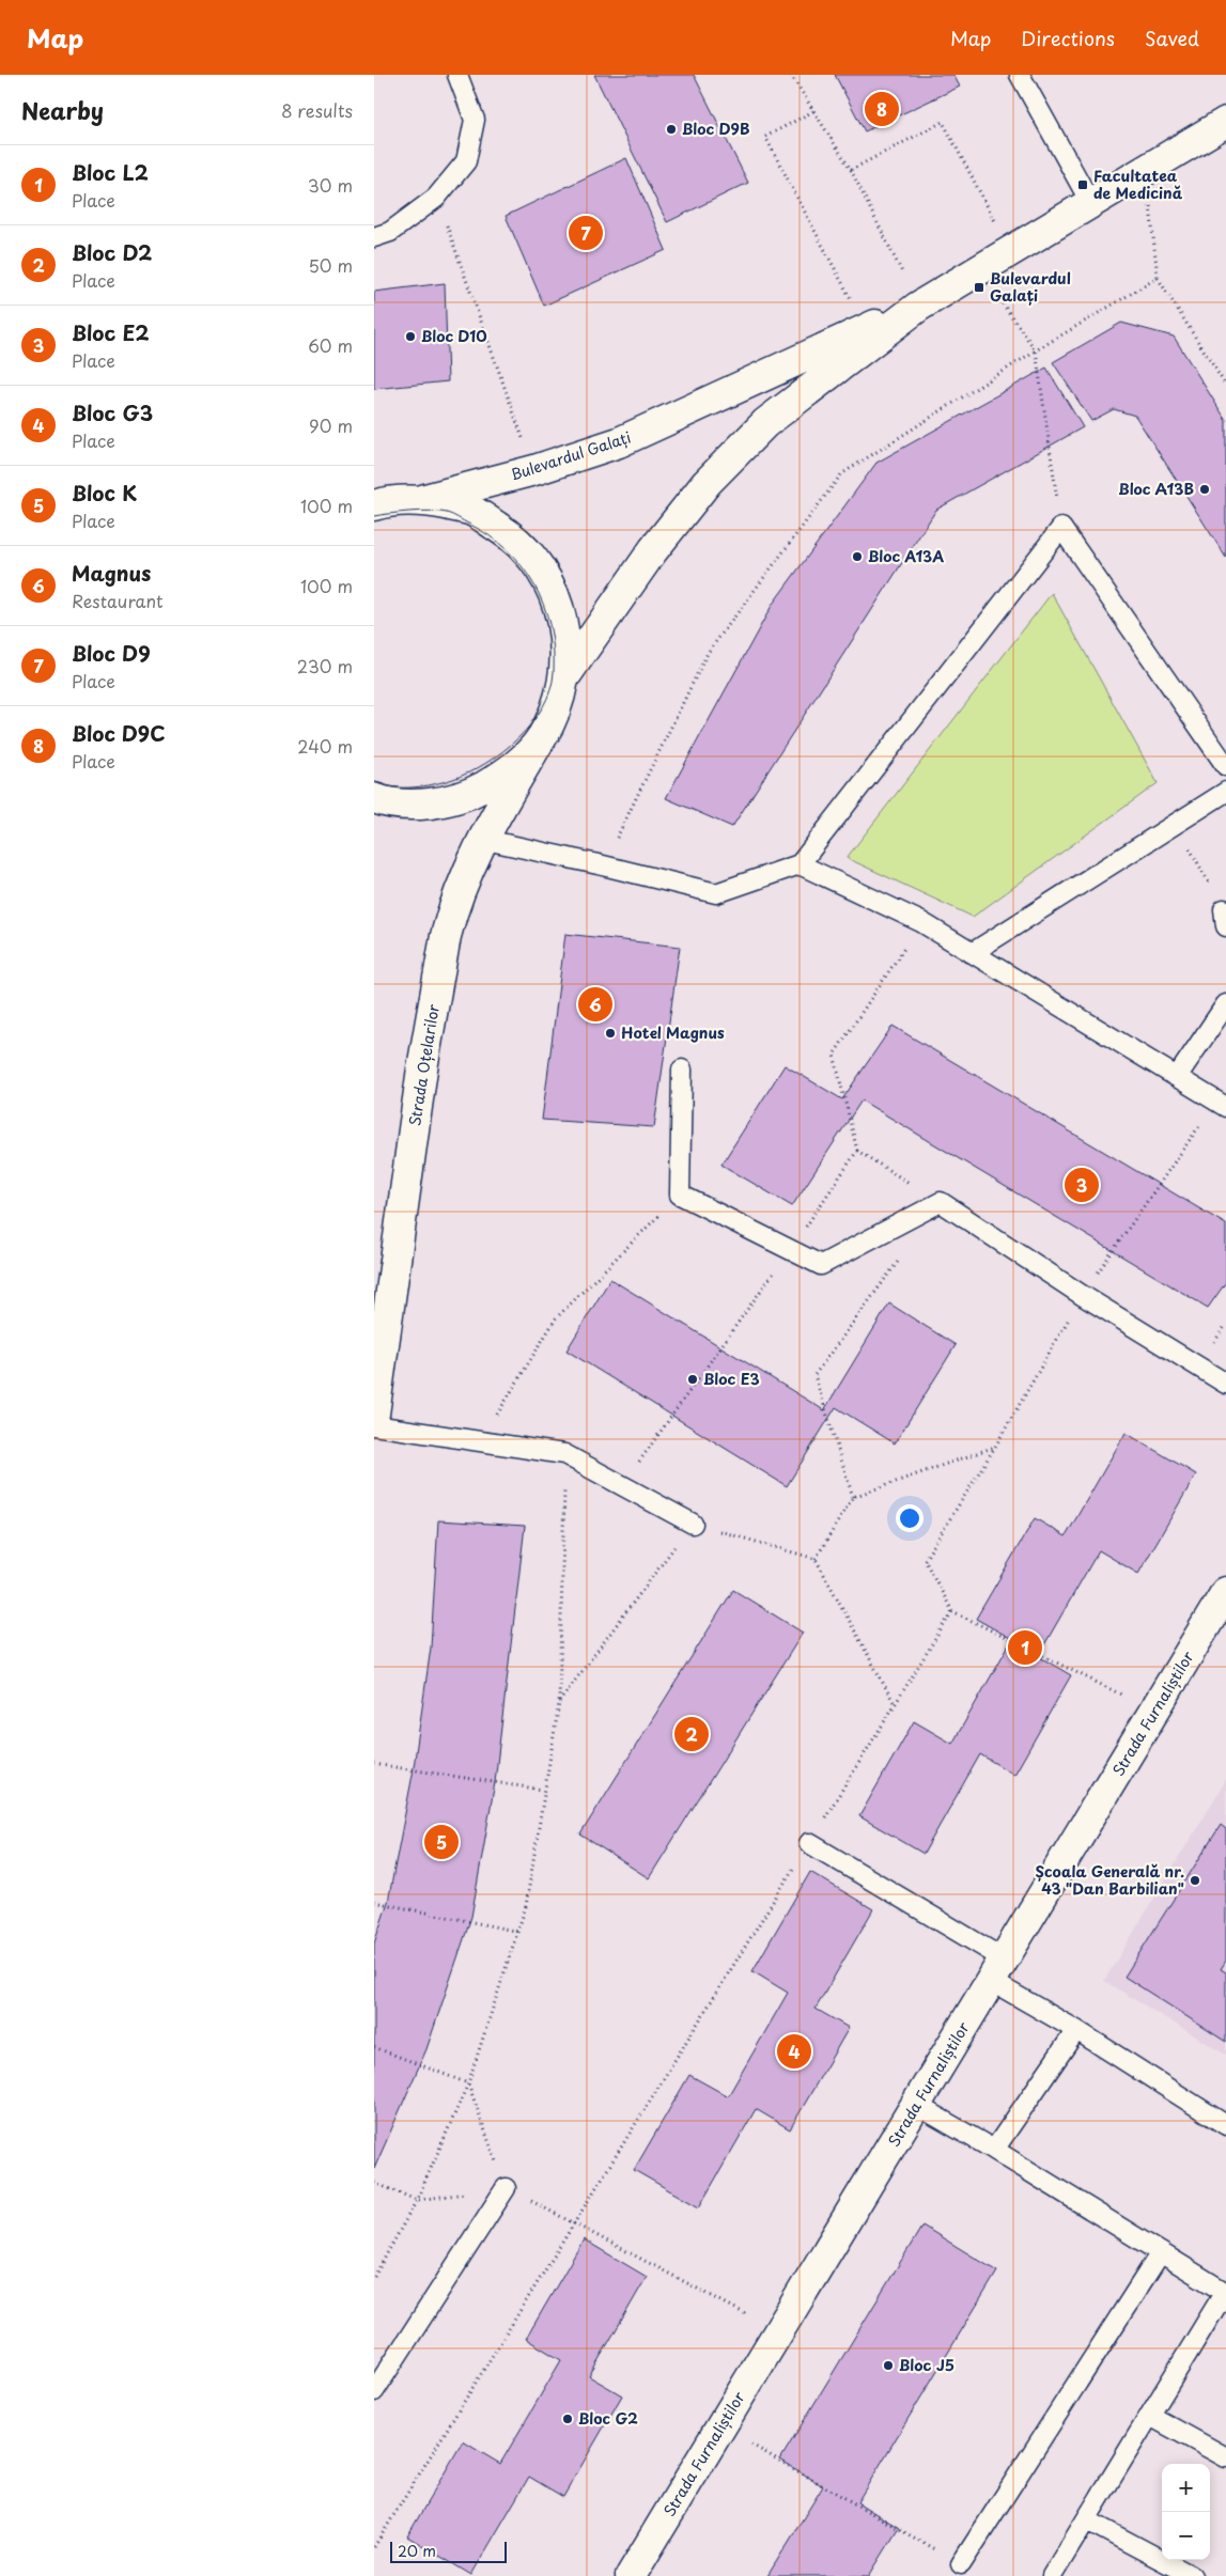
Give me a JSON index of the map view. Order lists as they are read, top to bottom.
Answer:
{
  "streets": {
    "main road": ["Bulevardul Galați", "Strada Oțelarilor", "Strada Furnaliștilor"]
  },
  "places": {
    "other": [
      "Bloc D9B",
      "Bloc D10",
      "Bloc A13B",
      "Bloc A13A",
      "Hotel Magnus",
      "Bloc E3",
      "Școala Generală nr. 43 \"Dan Barbilian\"",
      "Bloc J5",
      "Bloc G2"
    ],
    "transit": ["Facultatea de Medicină", "Bulevardul Galați"]
  },
  "scale_bar": "20 m",
  "page": {
    "header": "Map",
    "nav": ["Map", "Directions", "Saved"],
    "heading": ["Nearby", "8 results"],
    "pins": [
      "8",
      "7",
      "6",
      "3",
      "1",
      "2",
      "5",
      "4"
    ],
    "list": [
      {
        "mark": "1",
        "name": "Bloc L2",
        "note": "Place",
        "value": "30 m"
      },
      {
        "mark": "2",
        "name": "Bloc D2",
        "note": "Place",
        "value": "50 m"
      },
      {
        "mark": "3",
        "name": "Bloc E2",
        "note": "Place",
        "value": "60 m"
      },
      {
        "mark": "4",
        "name": "Bloc G3",
        "note": "Place",
        "value": "90 m"
      },
      {
        "mark": "5",
        "name": "Bloc K",
        "note": "Place",
        "value": "100 m"
      },
      {
        "mark": "6",
        "name": "Magnus",
        "note": "Restaurant",
        "value": "100 m"
      },
      {
        "mark": "7",
        "name": "Bloc D9",
        "note": "Place",
        "value": "230 m"
      },
      {
        "mark": "8",
        "name": "Bloc D9C",
        "note": "Place",
        "value": "240 m"
      }
    ],
    "map_buttons": ["+", "−"],
    "scale": "20 m"
  }
}
